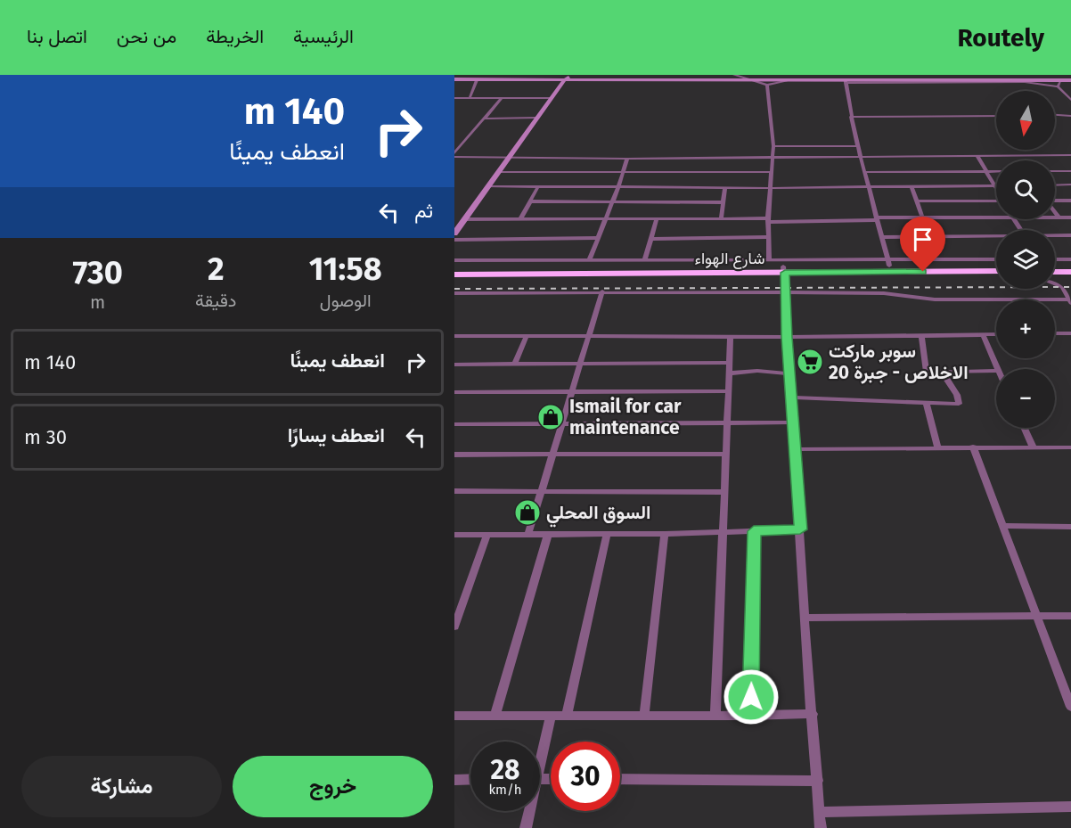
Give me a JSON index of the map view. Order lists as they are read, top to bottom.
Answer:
{
  "streets": {
    "highway": ["شارع الهواء"]
  },
  "places": {
    "supermarket": ["سوبر ماركت الاخلاص - جبرة 20"],
    "shop": ["Ismail for car maintenance", "السوق المحلي"]
  },
  "north": "bottom",
  "page": {
    "header": "Routely",
    "nav": [
      "الرئيسية",
      "الخريطة",
      "من نحن",
      "اتصل بنا"
    ],
    "turn": ["140 m", "انعطف يمينًا"],
    "map_buttons": ["+", "−"],
    "then": "ثم",
    "eta": [
      "11:58",
      "الوصول",
      "2",
      "دقيقة",
      "730",
      "m"
    ],
    "list": [
      {
        "name": "انعطف يمينًا",
        "value": "140 m"
      },
      {
        "name": "انعطف يسارًا",
        "value": "30 m"
      }
    ],
    "speed": "28 km/h",
    "limit": "30",
    "buttons": ["خروج", "مشاركة"]
  }
}
